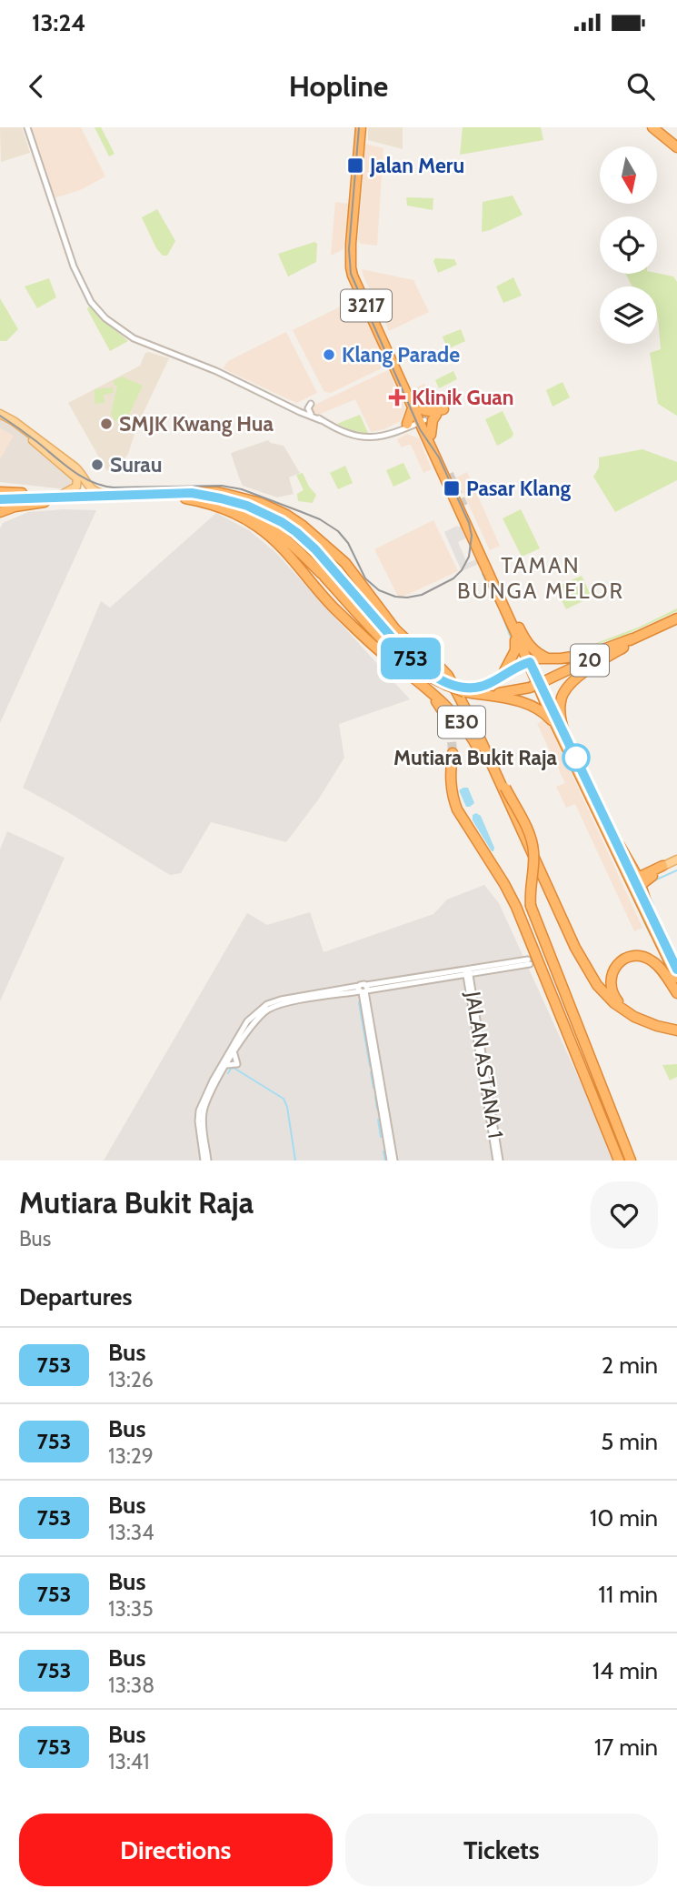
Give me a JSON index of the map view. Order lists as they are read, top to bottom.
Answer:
{
  "streets": {
    "highway": ["3217", "20", "E30"],
    "street": ["JALAN ASTANA 1"]
  },
  "crossings": [
    ["20", "E30"]
  ],
  "districts": ["TAMAN BUNGA MELOR"],
  "places": {
    "transit": ["Jalan Meru", "Pasar Klang"],
    "other": [
      "Klang Parade",
      "SMJK Kwang Hua",
      "Surau",
      "Mutiara Bukit Raja"
    ],
    "health": ["Klinik Guan"]
  },
  "lines": ["bus line 753"],
  "north": "bottom",
  "page": {
    "status": "13:24",
    "header": "Hopline",
    "on_map": "753",
    "heading": [
      ["Mutiara Bukit Raja", "Bus"],
      "Departures"
    ],
    "list": [
      {
        "mark": "753",
        "name": "Bus",
        "note": "13:26",
        "value": "2 min"
      },
      {
        "mark": "753",
        "name": "Bus",
        "note": "13:29",
        "value": "5 min"
      },
      {
        "mark": "753",
        "name": "Bus",
        "note": "13:34",
        "value": "10 min"
      },
      {
        "mark": "753",
        "name": "Bus",
        "note": "13:35",
        "value": "11 min"
      },
      {
        "mark": "753",
        "name": "Bus",
        "note": "13:38",
        "value": "14 min"
      },
      {
        "mark": "753",
        "name": "Bus",
        "note": "13:41",
        "value": "17 min"
      }
    ],
    "buttons": ["Directions", "Tickets"]
  }
}
